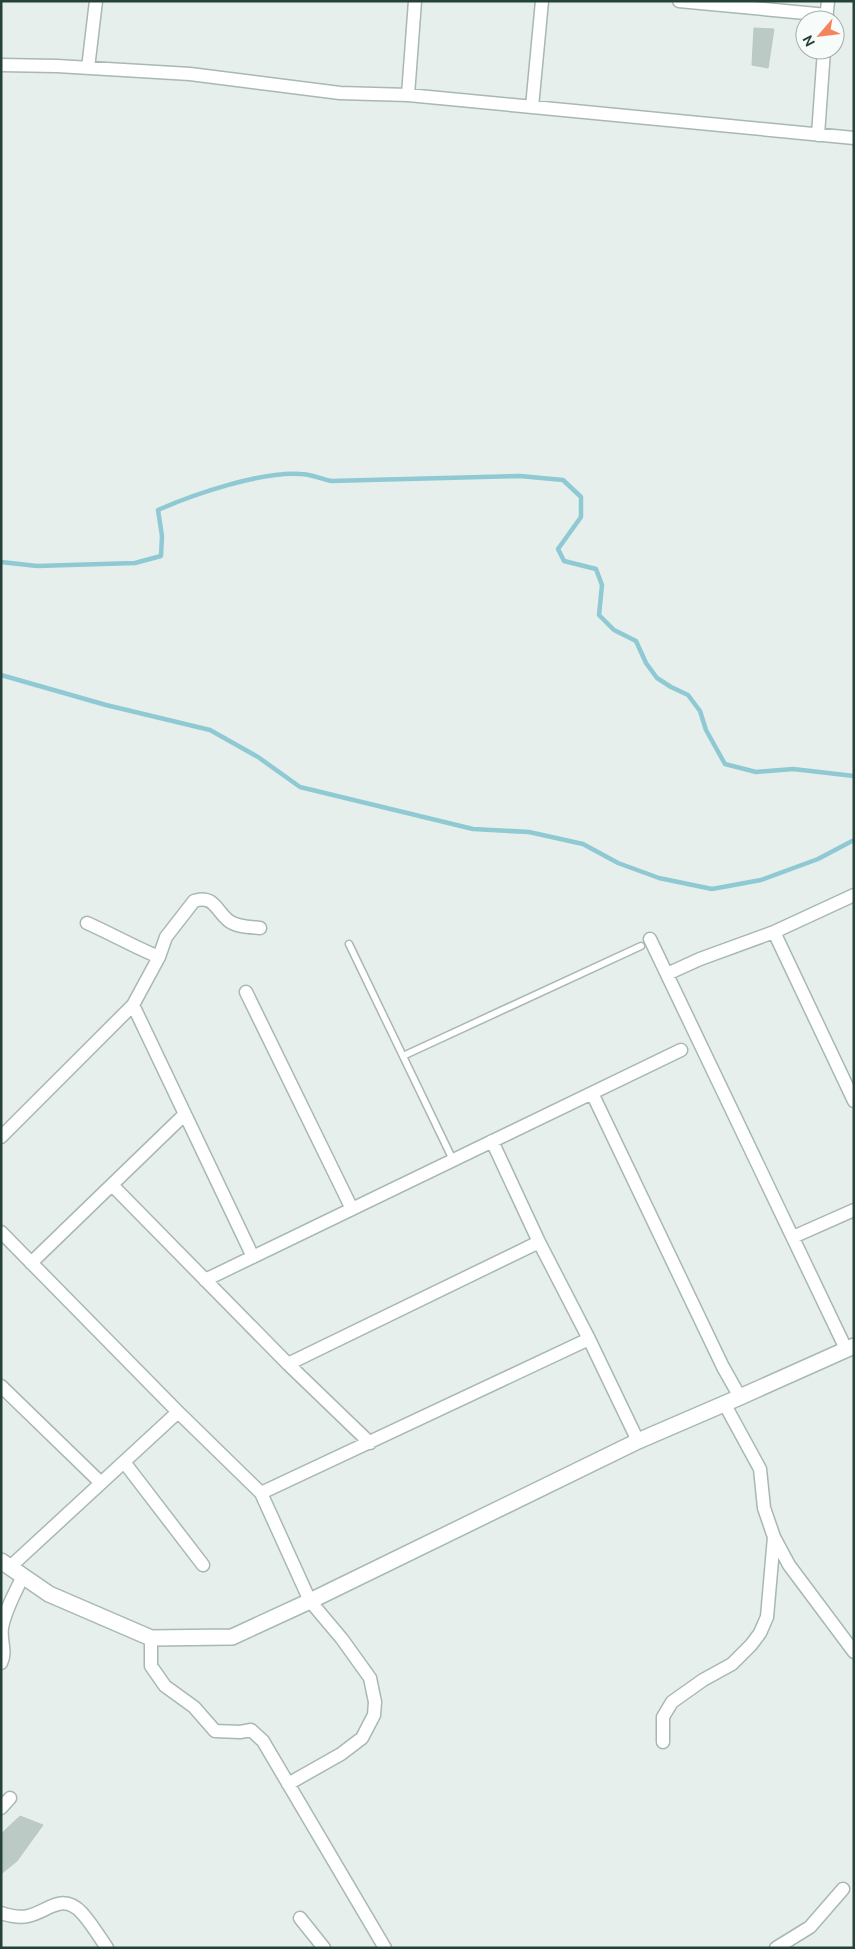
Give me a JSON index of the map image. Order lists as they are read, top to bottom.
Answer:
{
  "north": "bottom left"
}
